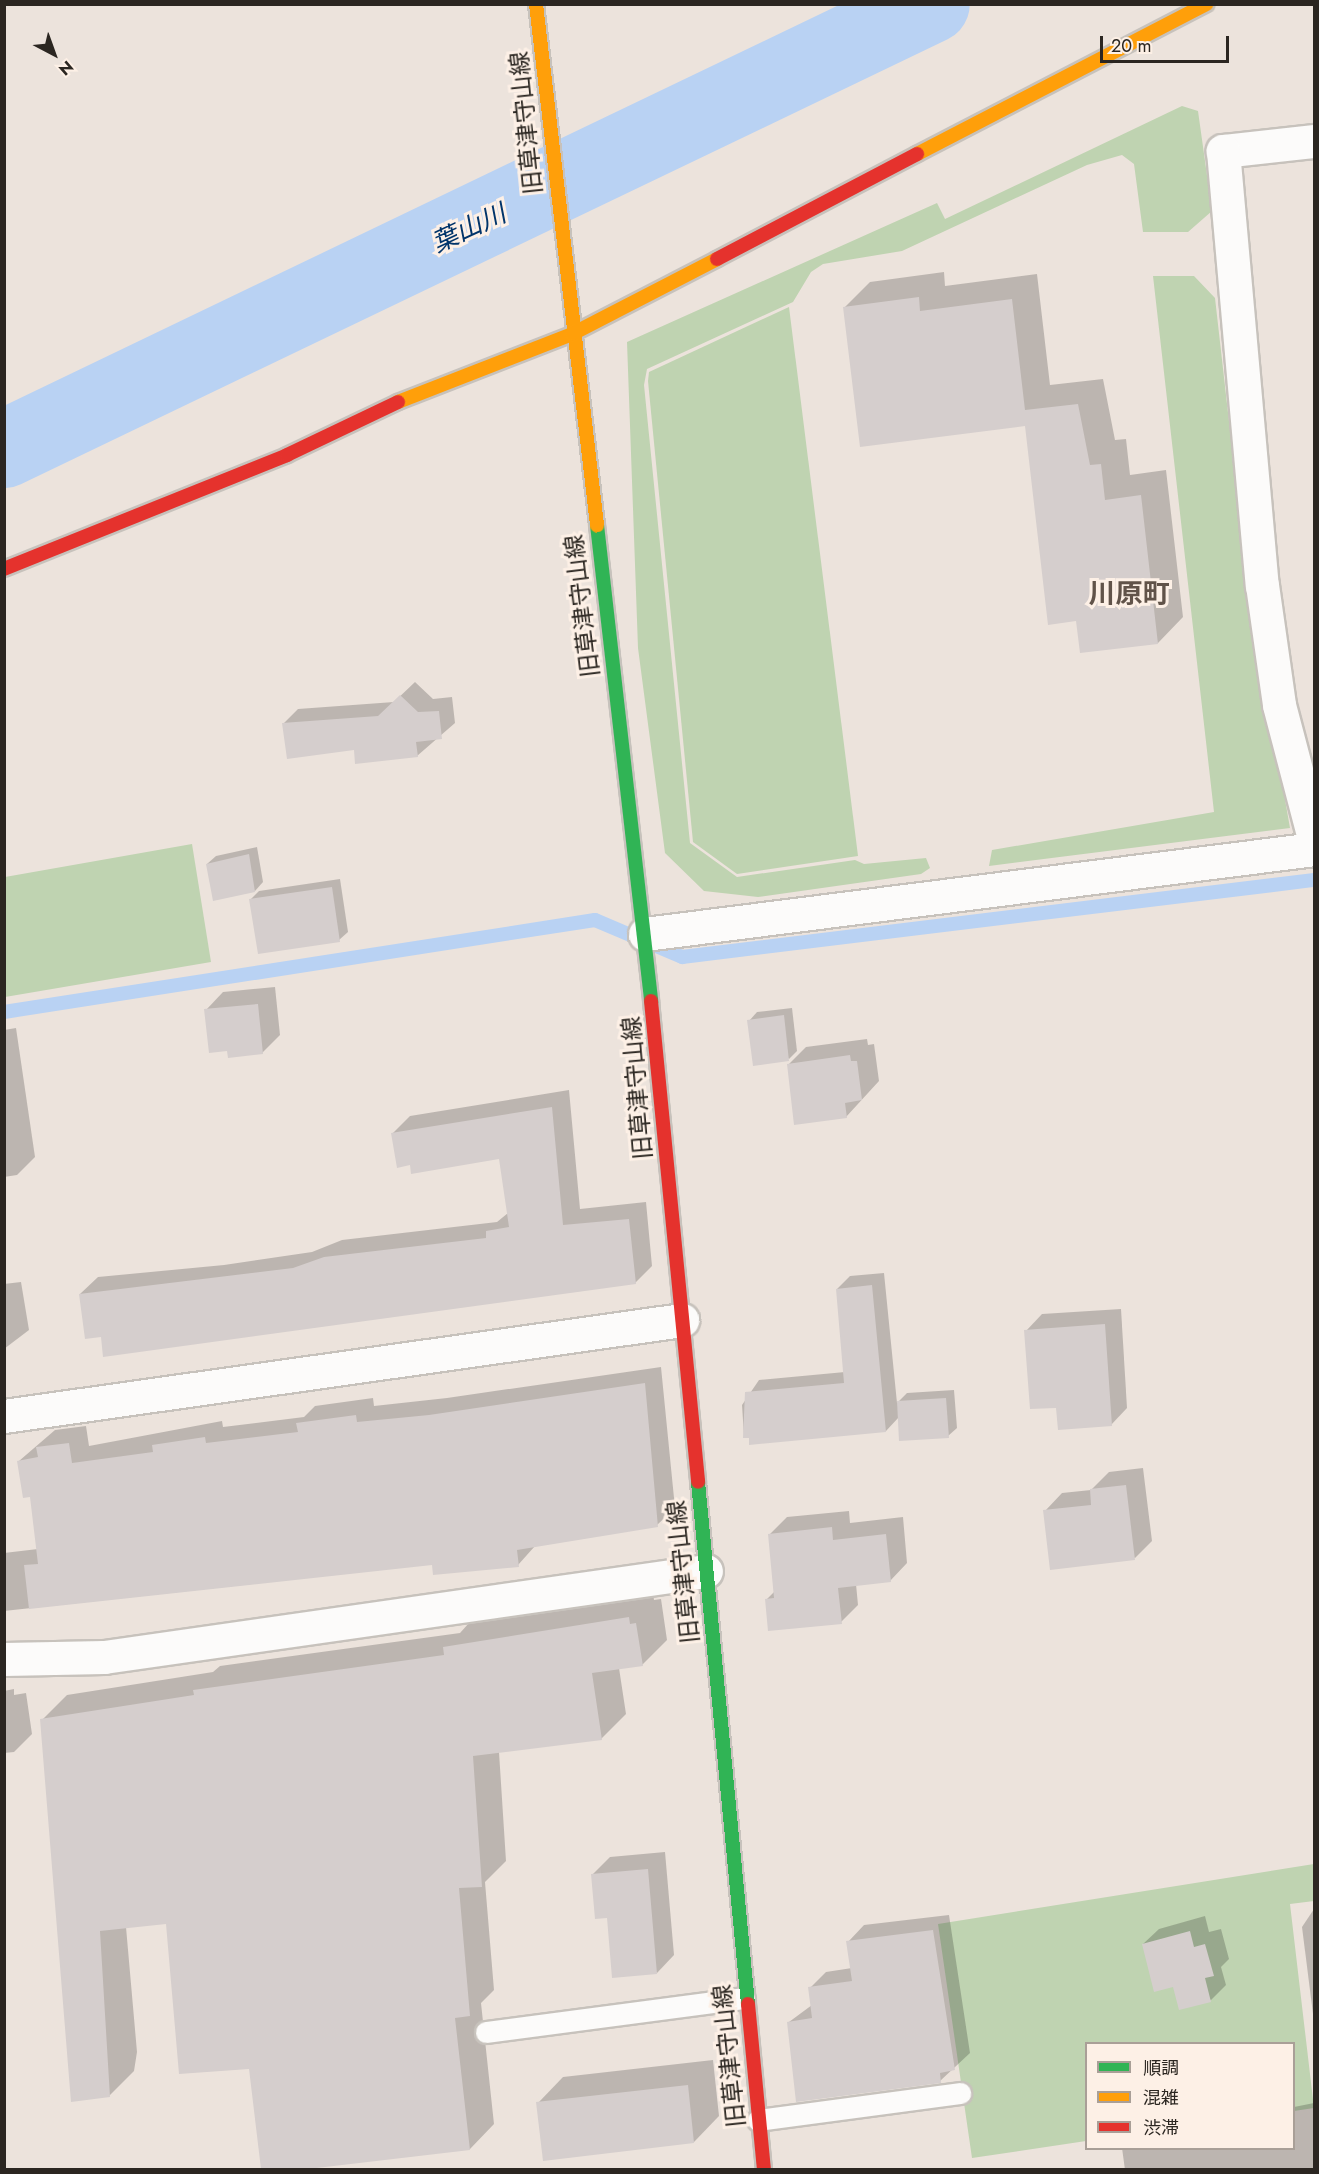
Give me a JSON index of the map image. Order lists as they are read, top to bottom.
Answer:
{
  "streets": {
    "street": ["旧草津守山線"]
  },
  "districts": ["川原町"],
  "water": ["葉山川"],
  "legend": ["順調", "混雑", "渋滞"],
  "scale_bar": "20 m",
  "north": "bottom right"
}
